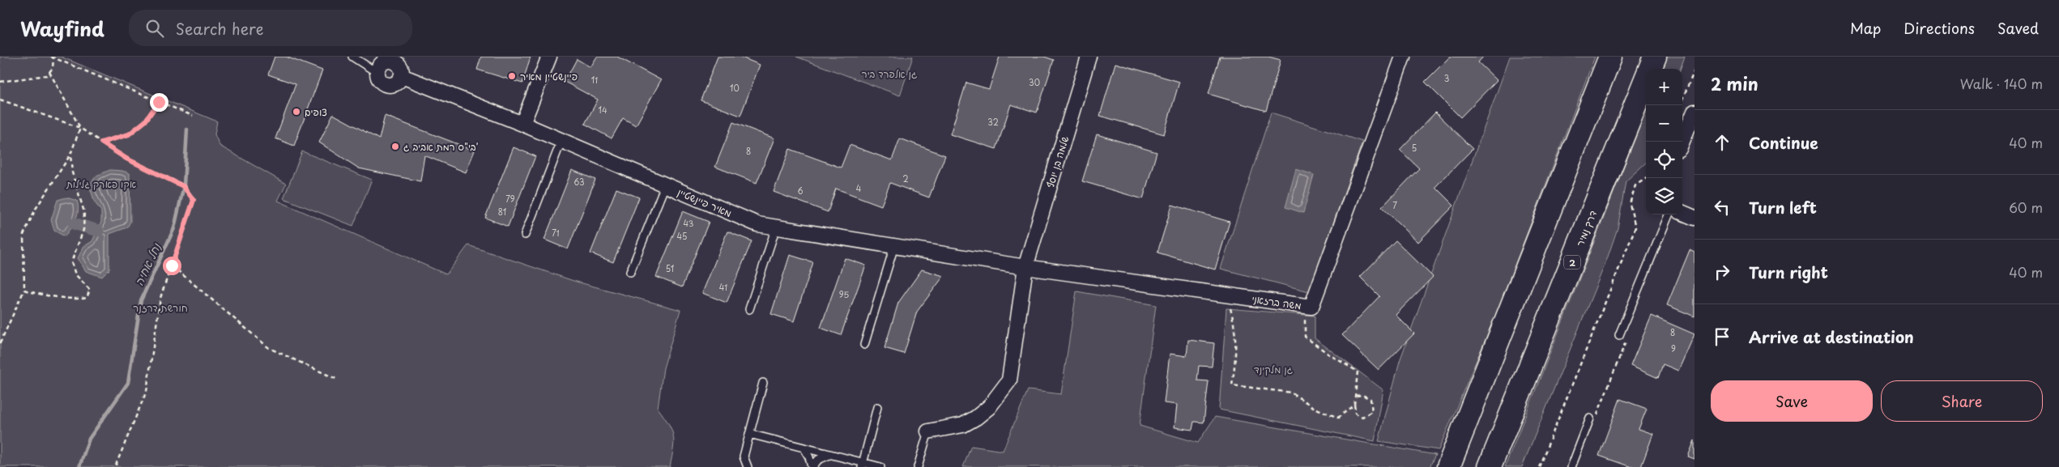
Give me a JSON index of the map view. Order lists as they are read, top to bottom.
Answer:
{
  "streets": {
    "highway": ["דרך נמיר", "2"],
    "street": ["שלמה בן יוסף", "מאיר פיינשטיין", "משה ברזאני"]
  },
  "crossings": [
    ["שלמה בן יוסף", "מאיר פיינשטיין"],
    ["שלמה בן יוסף", "משה ברזאני"],
    ["מאיר פיינשטיין", "משה ברזאני"]
  ],
  "water": ["נחל אחיה"],
  "parks": [
    "גן אלפרד ביר",
    "אקו פארק גלילות",
    "חורשת דרזנר",
    "גן מלקינד"
  ],
  "places": ["פיינשטיין מאיר", "צופים", "בי\"ס רמת אביב ג'"],
  "house_numbers": [
    "3",
    "11",
    "30",
    "10",
    "14",
    "32",
    "5",
    "8",
    "2",
    "63",
    "4",
    "6",
    "79",
    "7",
    "81",
    "43",
    "71",
    "45",
    "51",
    "41",
    "95",
    "8",
    "9"
  ],
  "page": {
    "header": "Wayfind",
    "search": "Search here",
    "nav": ["Map", "Directions", "Saved"],
    "heading": ["2 min", "Walk · 140 m"],
    "map_buttons": ["+", "−"],
    "list": [
      ["Continue", "40 m"],
      ["Turn left", "60 m"],
      ["Turn right", "40 m"],
      "Arrive at destination"
    ],
    "buttons": ["Save", "Share"]
  }
}
